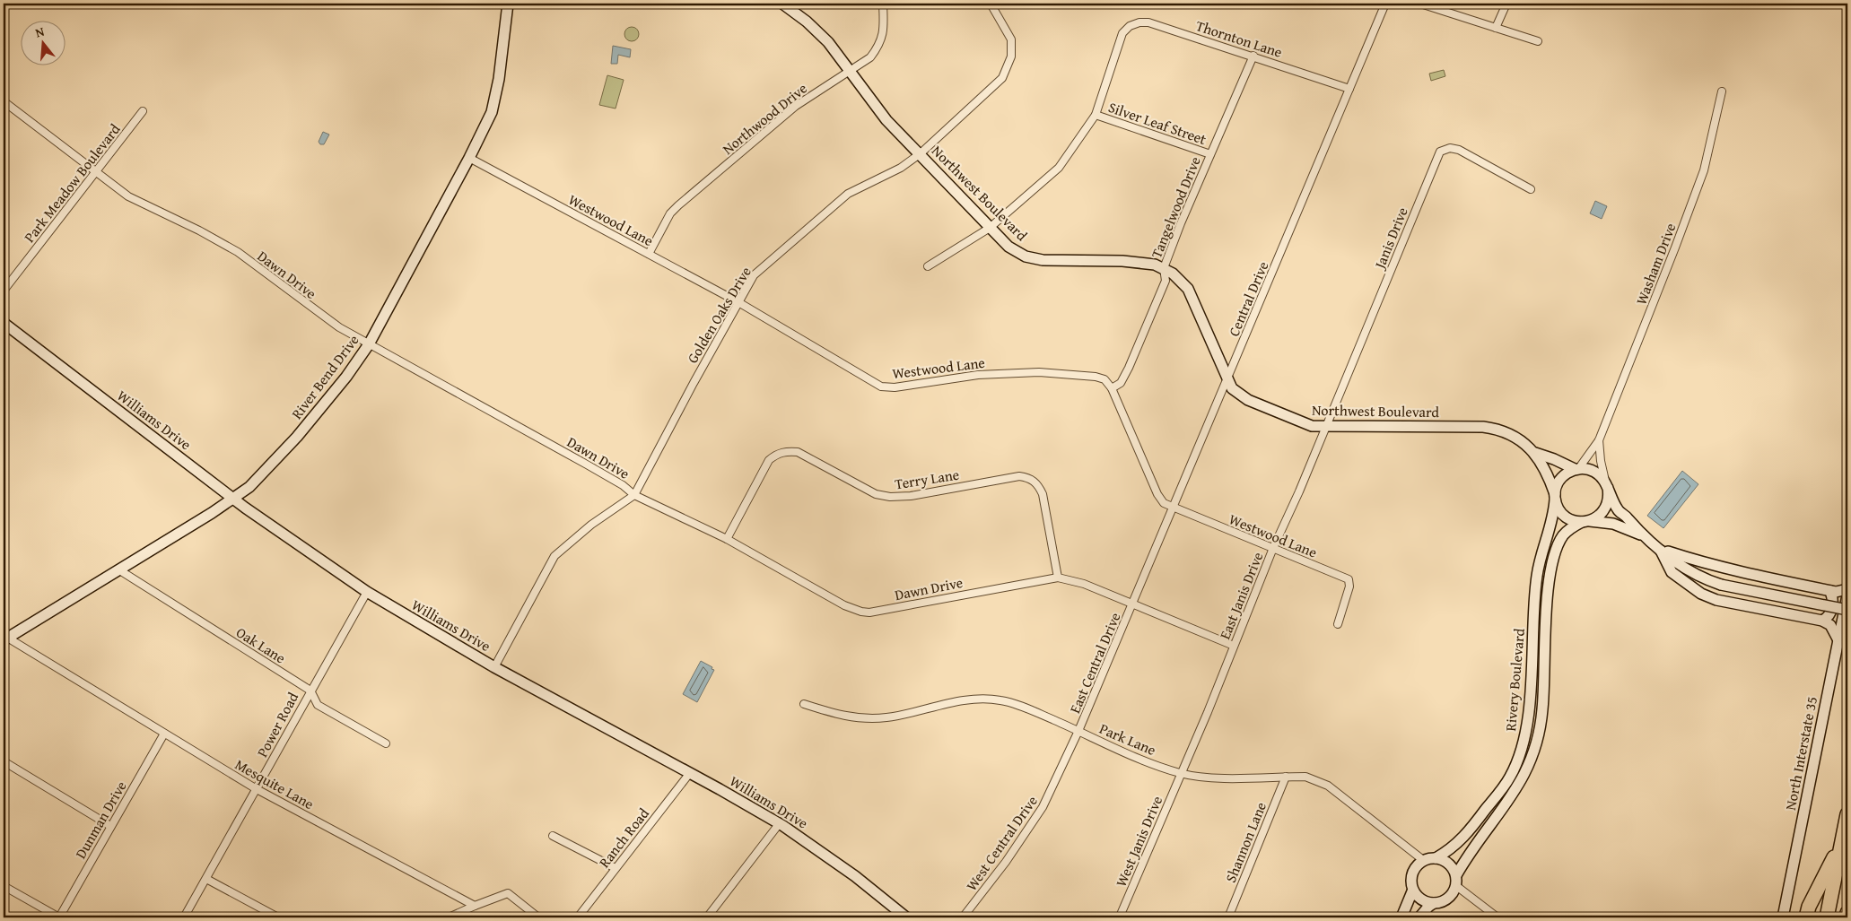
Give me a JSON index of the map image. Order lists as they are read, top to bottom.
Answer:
{
  "streets": {
    "street": [
      "Thornton Lane",
      "Northwood Drive",
      "Silver Leaf Street",
      "Park Meadow Boulevard",
      "Northwest Boulevard",
      "Tangelwood Drive",
      "Westwood Lane",
      "Janis Drive",
      "Washam Drive",
      "Dawn Drive",
      "Central Drive",
      "Golden Oaks Drive",
      "River Bend Drive",
      "Williams Drive",
      "Terry Lane",
      "East Janis Drive",
      "Oak Lane",
      "East Central Drive",
      "Rivery Boulevard",
      "Power Road",
      "Park Lane",
      "North Interstate 35",
      "Mesquite Lane",
      "Dunman Drive",
      "Ranch Road",
      "West Janis Drive",
      "Shannon Lane",
      "West Central Drive"
    ]
  },
  "crossings": [
    ["Thornton Lane", "Silver Leaf Street"],
    ["Thornton Lane", "Northwest Boulevard"],
    ["Thornton Lane", "Tangelwood Drive"],
    ["Thornton Lane", "Central Drive"],
    ["Northwood Drive", "Northwest Boulevard"],
    ["Northwood Drive", "Westwood Lane"],
    ["Silver Leaf Street", "Tangelwood Drive"],
    ["Park Meadow Boulevard", "Dawn Drive"],
    ["Northwest Boulevard", "Tangelwood Drive"],
    ["Northwest Boulevard", "Janis Drive"],
    ["Northwest Boulevard", "Washam Drive"],
    ["Northwest Boulevard", "Central Drive"],
    ["Northwest Boulevard", "Golden Oaks Drive"],
    ["Northwest Boulevard", "East Janis Drive"],
    ["Northwest Boulevard", "Rivery Boulevard"],
    ["Tangelwood Drive", "Westwood Lane"],
    ["Westwood Lane", "Central Drive"],
    ["Westwood Lane", "Golden Oaks Drive"],
    ["Westwood Lane", "River Bend Drive"],
    ["Westwood Lane", "East Janis Drive"],
    ["Janis Drive", "East Janis Drive"],
    ["Washam Drive", "Rivery Boulevard"],
    ["Dawn Drive", "Central Drive"],
    ["Dawn Drive", "Golden Oaks Drive"],
    ["Dawn Drive", "River Bend Drive"],
    ["Dawn Drive", "Terry Lane"],
    ["Dawn Drive", "East Janis Drive"],
    ["Dawn Drive", "East Central Drive"],
    ["Central Drive", "East Central Drive"],
    ["Golden Oaks Drive", "Williams Drive"],
    ["River Bend Drive", "Williams Drive"],
    ["River Bend Drive", "Oak Lane"],
    ["River Bend Drive", "Mesquite Lane"],
    ["Williams Drive", "Power Road"],
    ["Williams Drive", "Ranch Road"],
    ["East Janis Drive", "Park Lane"],
    ["East Janis Drive", "West Janis Drive"],
    ["Oak Lane", "Power Road"],
    ["East Central Drive", "Park Lane"],
    ["East Central Drive", "West Central Drive"],
    ["Rivery Boulevard", "Park Lane"],
    ["Power Road", "Mesquite Lane"],
    ["Park Lane", "West Janis Drive"],
    ["Park Lane", "Shannon Lane"],
    ["Park Lane", "West Central Drive"],
    ["Mesquite Lane", "Dunman Drive"]
  ],
  "north": "top"
}
